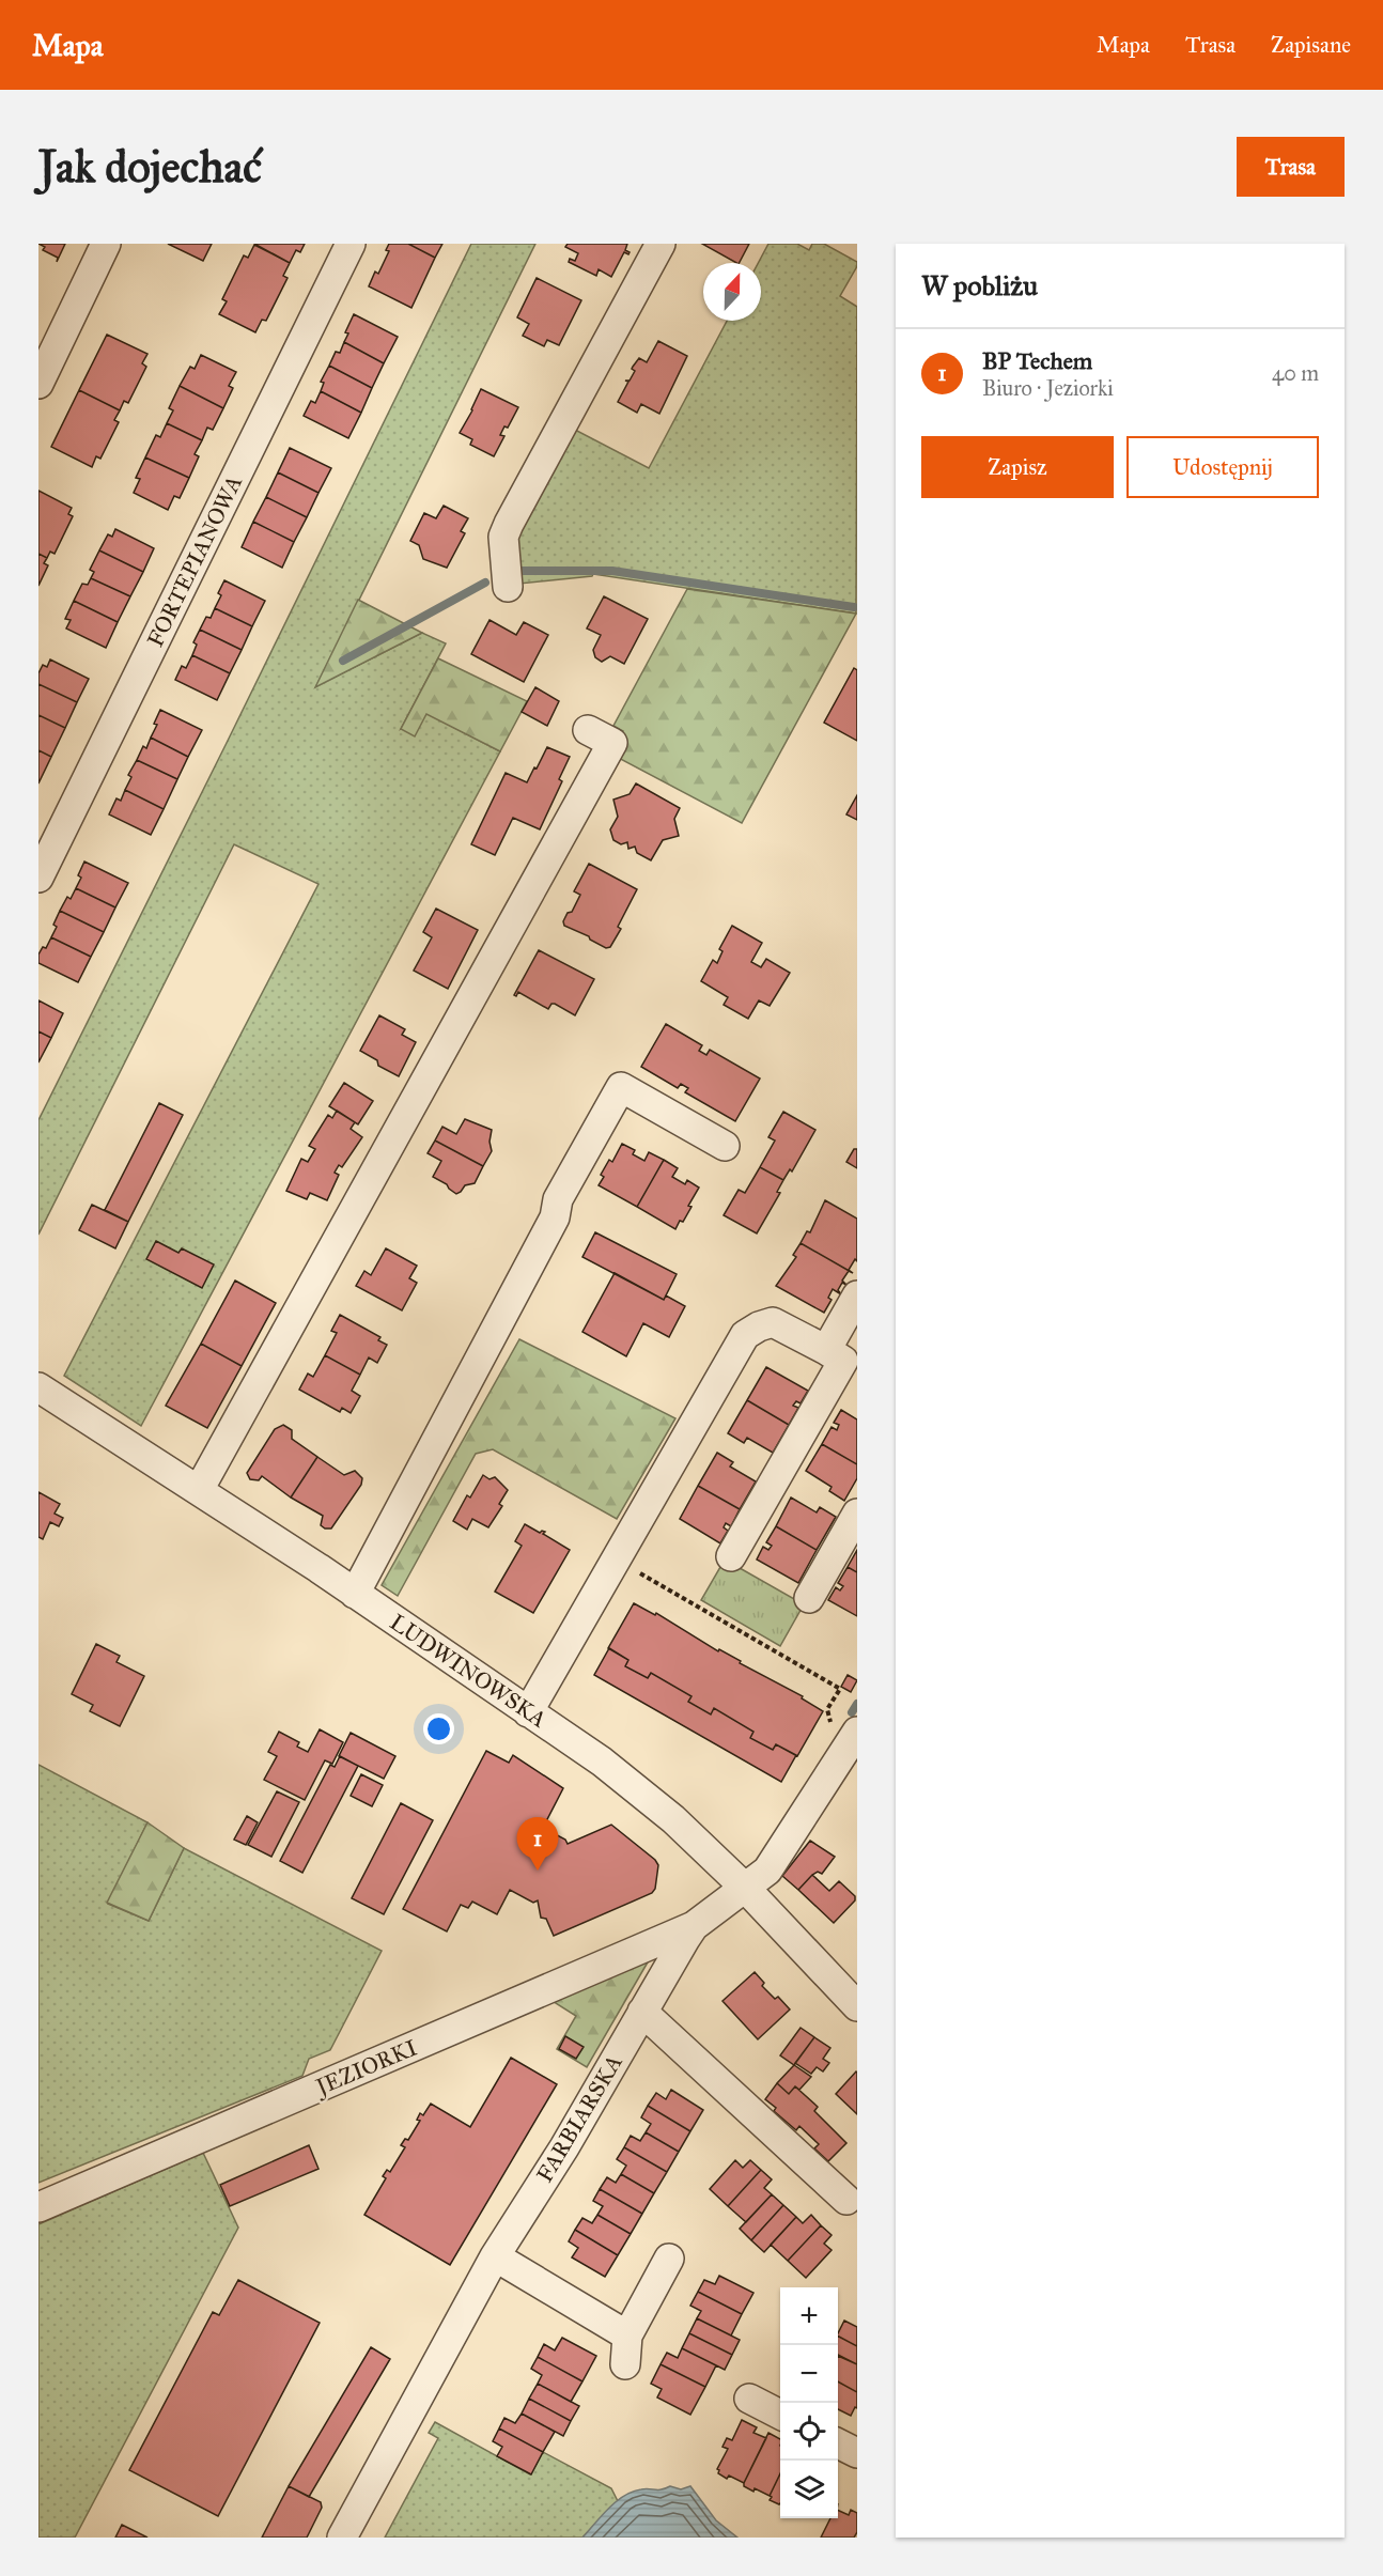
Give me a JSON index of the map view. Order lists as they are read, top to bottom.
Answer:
{
  "streets": {
    "street": [
      "FORTEPIANOWA",
      "LUDWINOWSKA",
      "JEZIORKI",
      "FARBIARSKA"
    ]
  },
  "crossings": [
    ["LUDWINOWSKA", "FARBIARSKA"],
    ["JEZIORKI", "FARBIARSKA"]
  ],
  "north": "top",
  "page": {
    "header": "Mapa",
    "nav": ["Mapa", "Trasa", "Zapisane"],
    "buttons": [
      "Trasa",
      ["Zapisz", "Udostępnij"]
    ],
    "title": "Jak dojechać",
    "heading": "W pobliżu",
    "list": [
      {
        "mark": "1",
        "name": "BP Techem",
        "note": "Biuro · Jeziorki",
        "value": "40 m"
      }
    ],
    "pins": "1",
    "map_buttons": ["+", "−"]
  }
}
